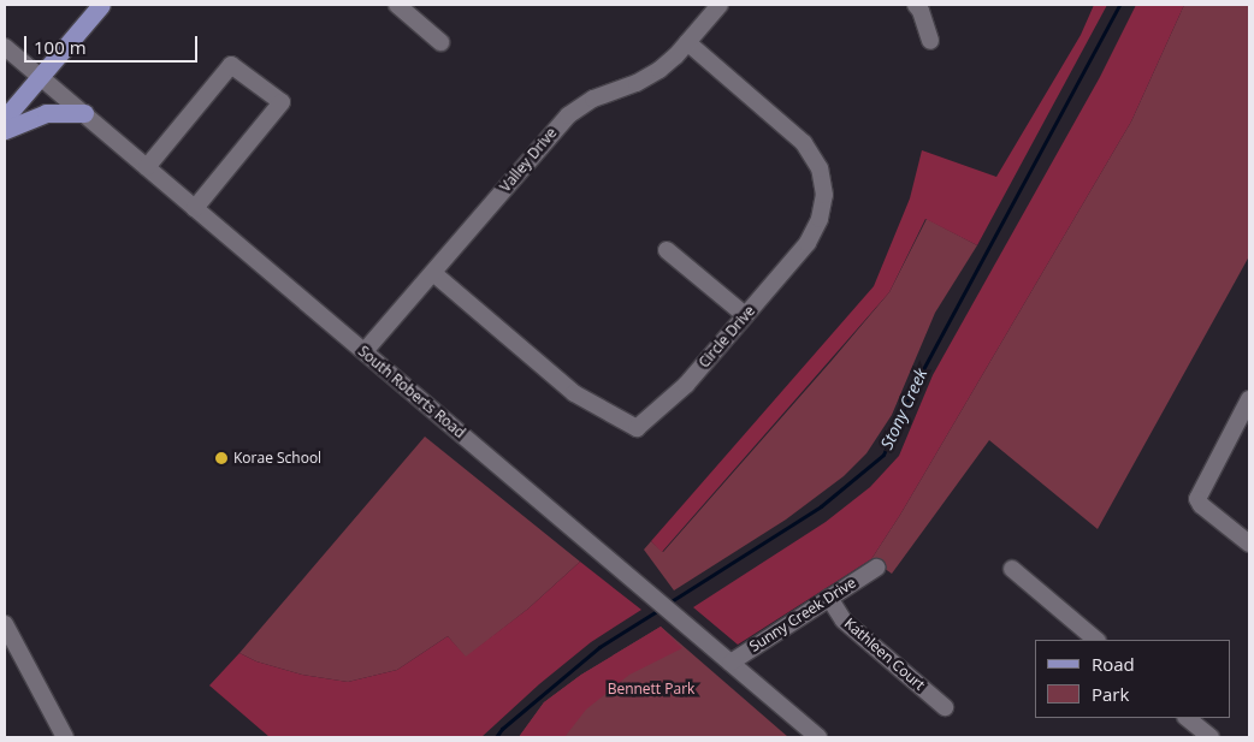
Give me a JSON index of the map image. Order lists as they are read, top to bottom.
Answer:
{
  "streets": {
    "street": [
      "Valley Drive",
      "Circle Drive",
      "South Roberts Road",
      "Sunny Creek Drive",
      "Kathleen Court"
    ]
  },
  "crossings": [
    ["Valley Drive", "Circle Drive"],
    ["Valley Drive", "South Roberts Road"],
    ["South Roberts Road", "Sunny Creek Drive"],
    ["Sunny Creek Drive", "Kathleen Court"]
  ],
  "water": ["Stony Creek"],
  "parks": ["Bennett Park"],
  "places": ["Korae School"],
  "legend": ["Road", "Park"],
  "scale_bar": "100 m"
}
